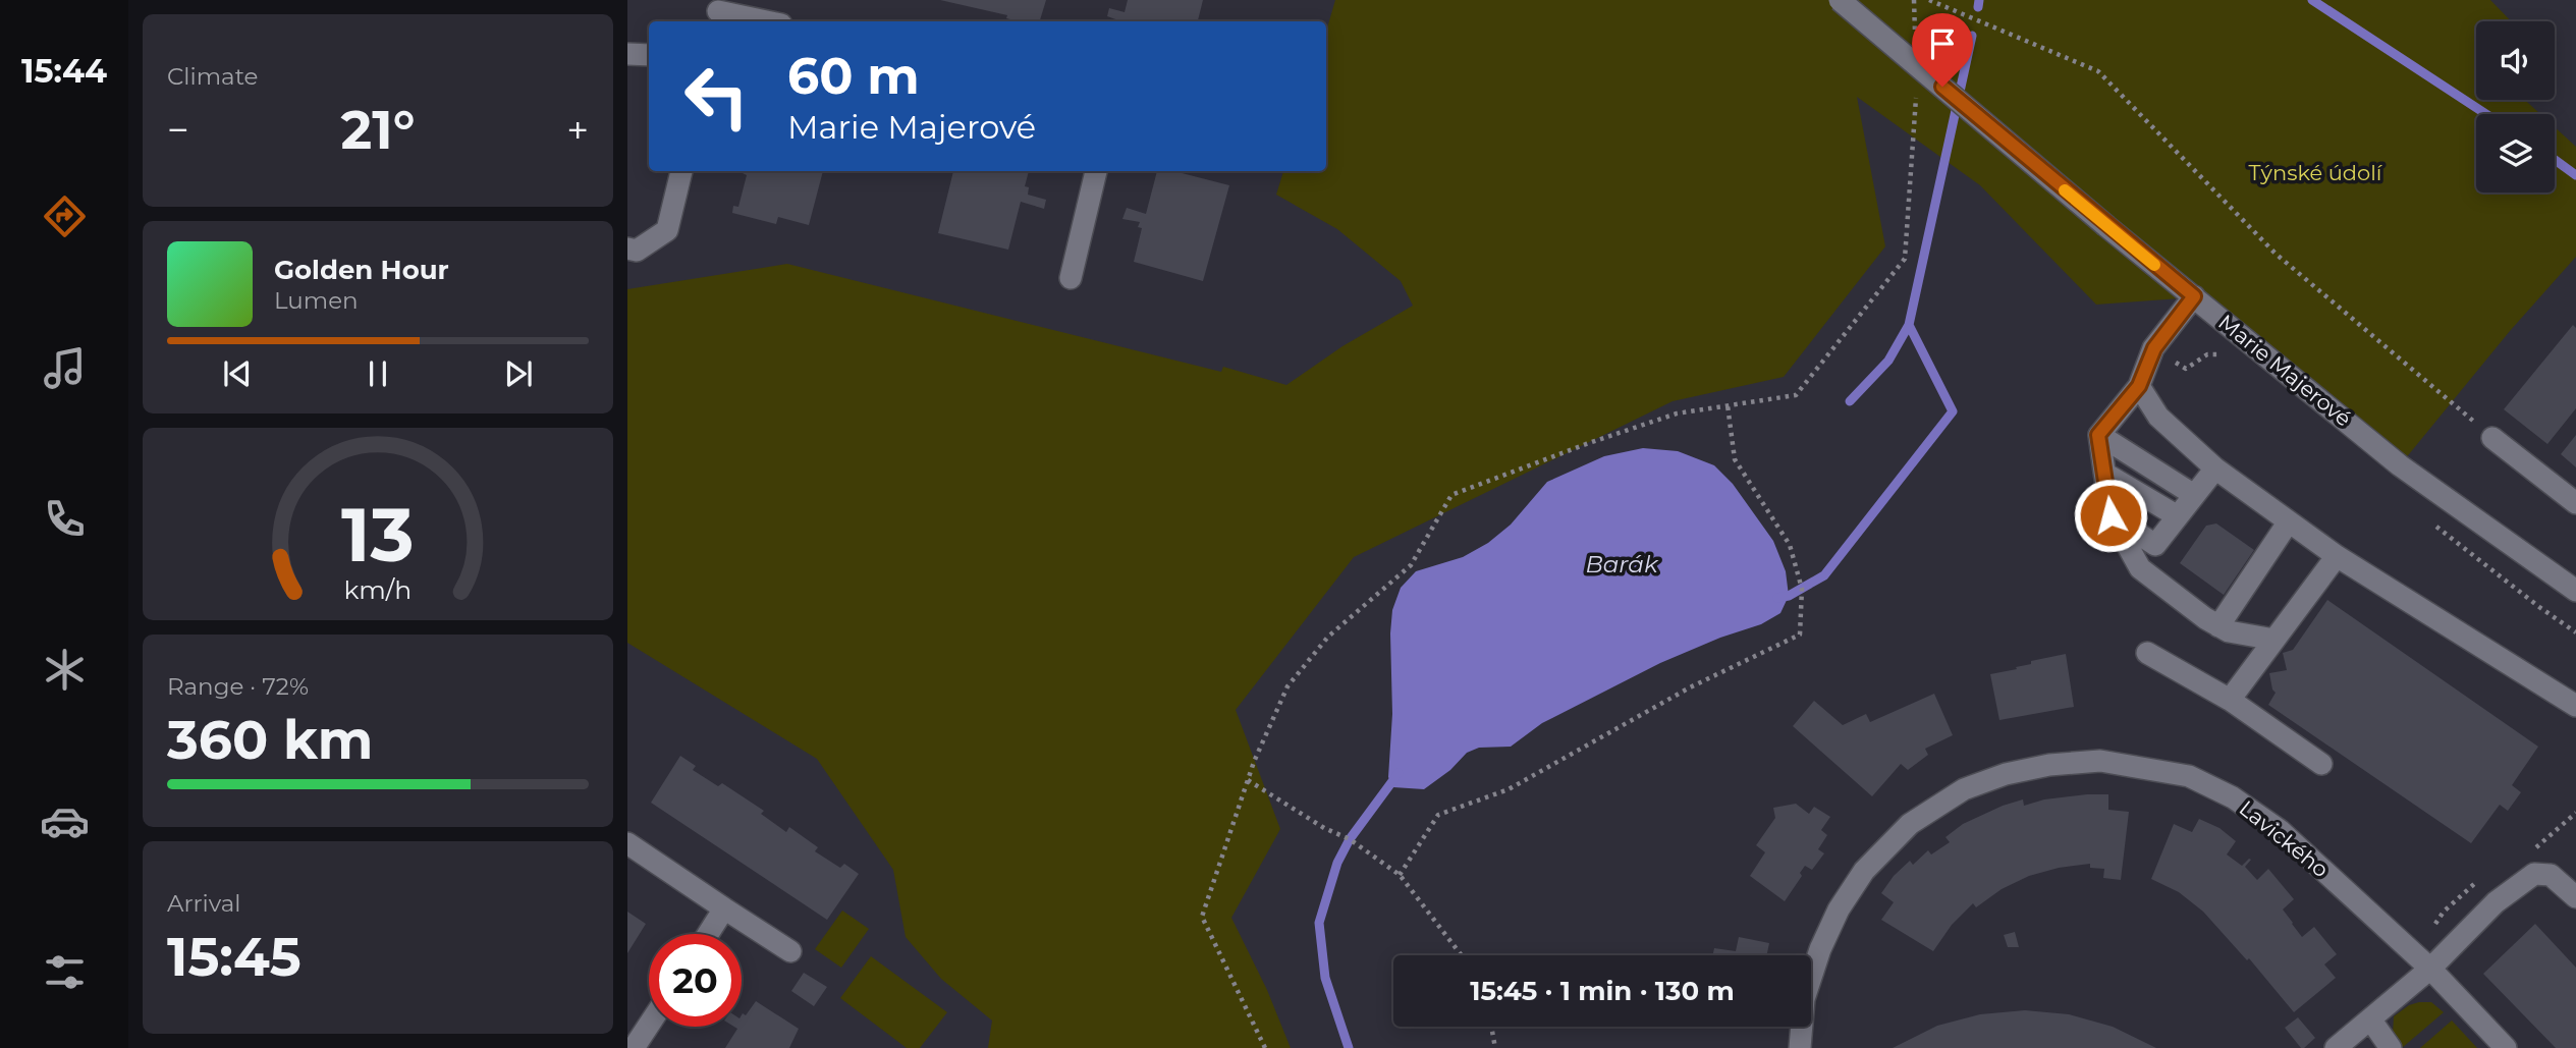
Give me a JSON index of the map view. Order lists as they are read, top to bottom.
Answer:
{
  "streets": {
    "street": ["Marie Majerové", "Lavického"]
  },
  "water": ["Barák"],
  "parks": ["Týnské údolí"],
  "page": {
    "tabs": "15:44",
    "tile": [
      "Climate",
      ["Range · 72%", "360 km"],
      ["Arrival", "15:45"]
    ],
    "turn": ["60 m", "Marie Majerové"],
    "heat": ["−", "21°", "+"],
    "song": ["Golden Hour", "Lumen"],
    "limit": "20",
    "trip": "15:45 · 1 min · 130 m",
    "gauge": ["13", "km/h"]
  }
}
